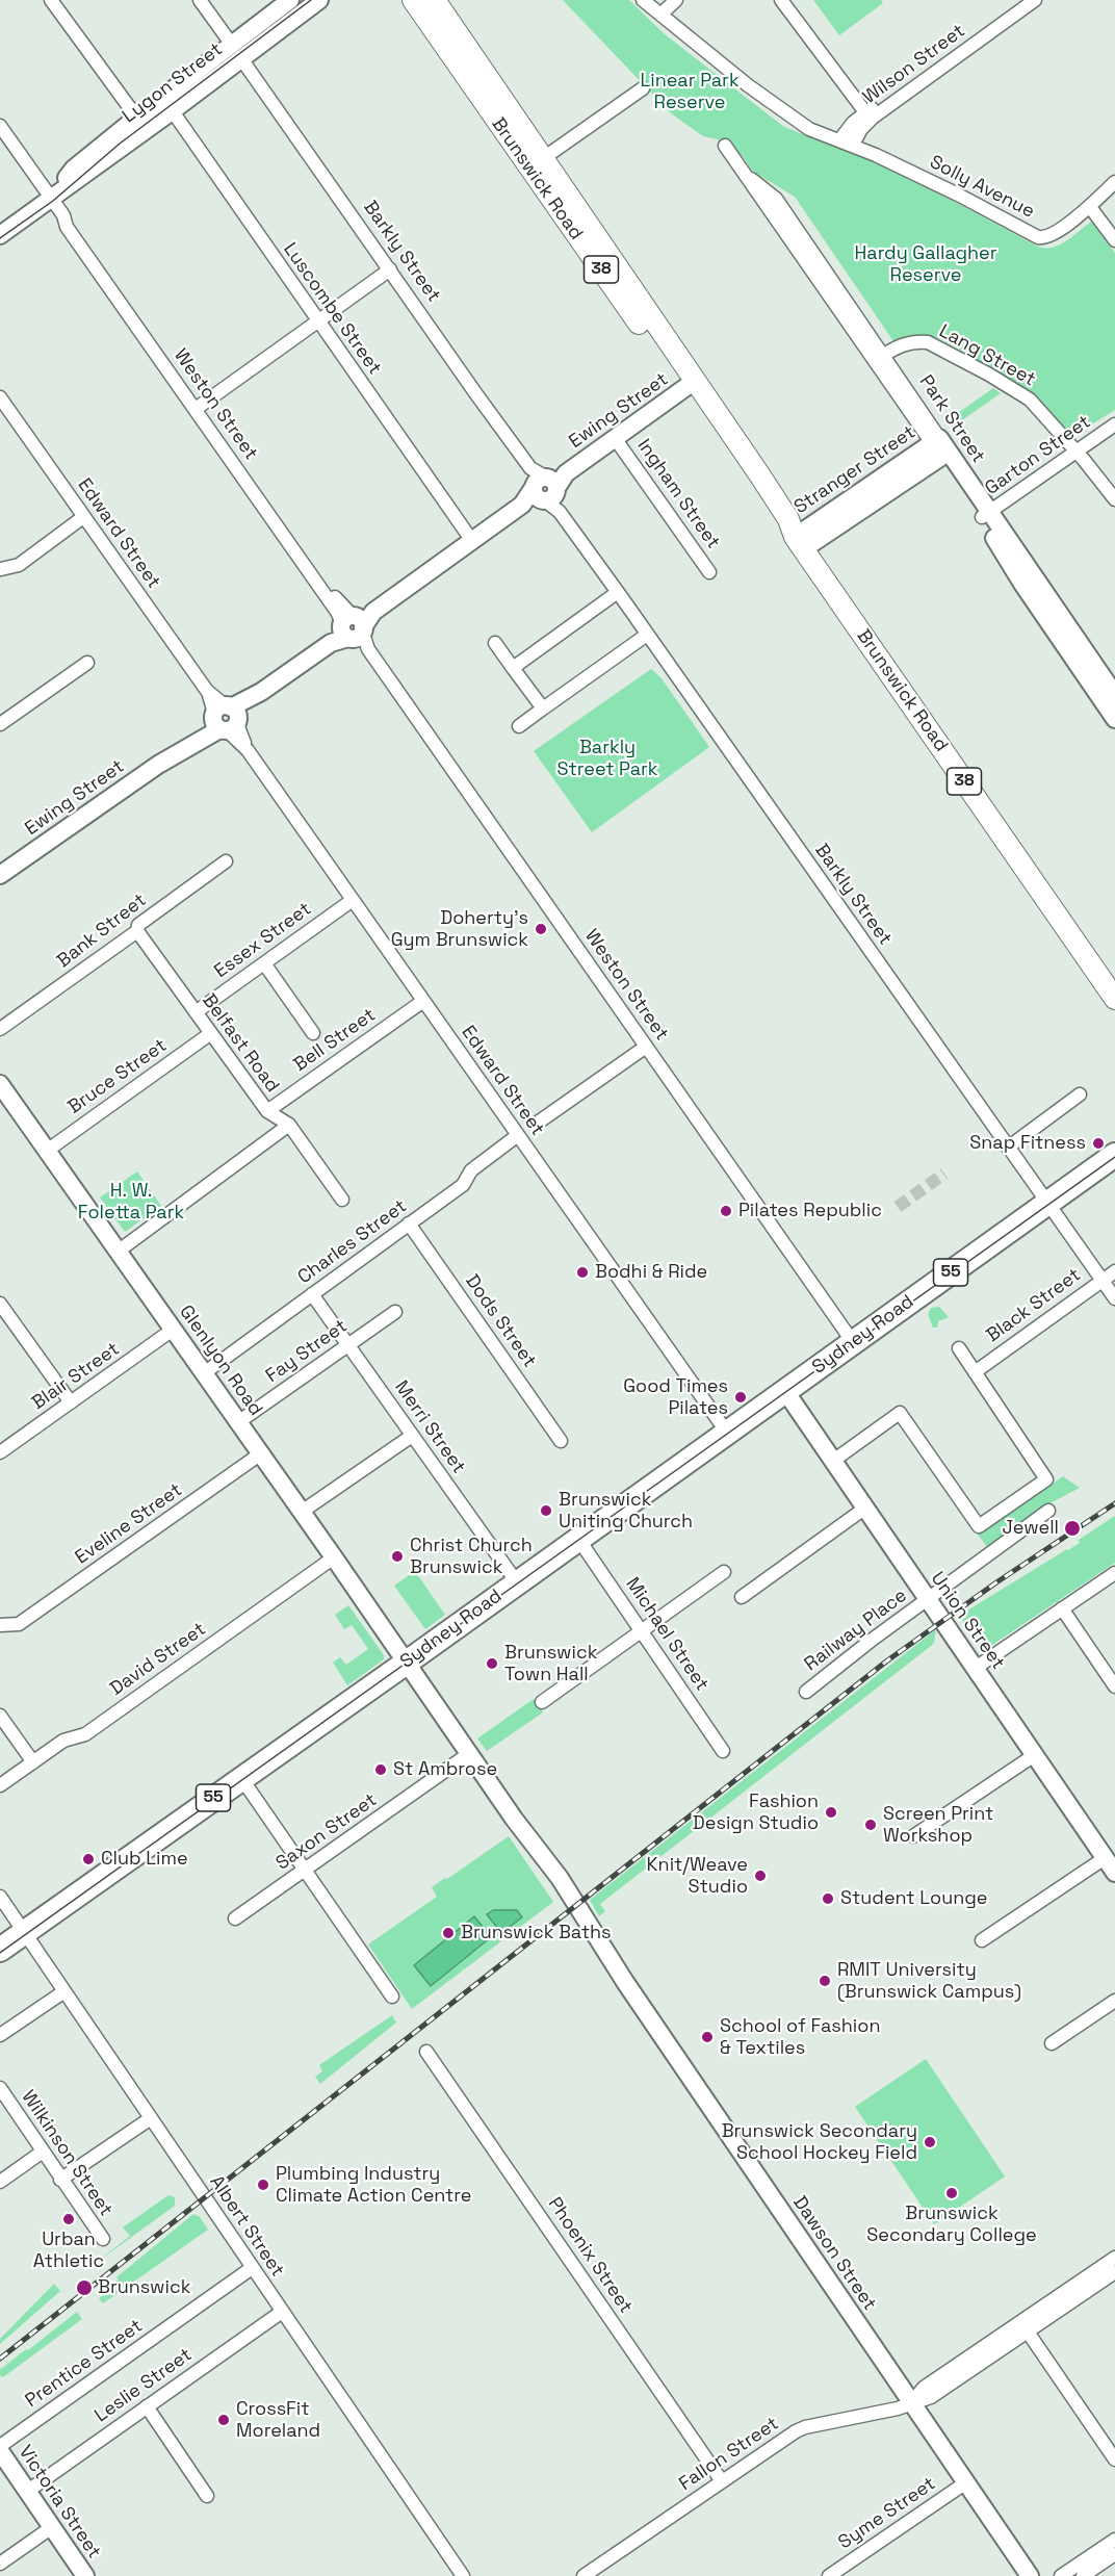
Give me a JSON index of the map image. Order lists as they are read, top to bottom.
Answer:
{
  "streets": {
    "highway": ["55", "Sydney Road"],
    "main road": ["Brunswick Road", "38"],
    "street": [
      "Wilson Street",
      "Lygon Street",
      "Solly Avenue",
      "Barkly Street",
      "Luscombe Street",
      "Lang Street",
      "Weston Street",
      "Ewing Street",
      "Park Street",
      "Garton Street",
      "Stranger Street",
      "Ingham Street",
      "Edward Street",
      "Bank Street",
      "Essex Street",
      "Bell Street",
      "Belfast Road",
      "Bruce Street",
      "Charles Street",
      "Black Street",
      "Dods Street",
      "Fay Street",
      "Glenlyon Road",
      "Blair Street",
      "Merri Street",
      "Eveline Street",
      "Union Street",
      "Railway Place",
      "Michael Street",
      "David Street",
      "Saxon Street",
      "Wilkinson Street",
      "Albert Street",
      "Dawson Street",
      "Phoenix Street",
      "Prentice Street",
      "Leslie Street",
      "Fallon Street",
      "Victoria Street",
      "Syme Street"
    ]
  },
  "crossings": [
    ["Wilson Street", "Solly Avenue"],
    ["Lygon Street", "Barkly Street"],
    ["Lygon Street", "Luscombe Street"],
    ["Lygon Street", "Weston Street"],
    ["Brunswick Road", "Ewing Street"],
    ["Brunswick Road", "Stranger Street"],
    ["Barkly Street", "Ewing Street"],
    ["Barkly Street", "Black Street"],
    ["Barkly Street", "Sydney Road"],
    ["Luscombe Street", "Ewing Street"],
    ["Lang Street", "Park Street"],
    ["Lang Street", "Garton Street"],
    ["Weston Street", "Ewing Street"],
    ["Weston Street", "Sydney Road"],
    ["Ewing Street", "Ingham Street"],
    ["Ewing Street", "Edward Street"],
    ["Park Street", "Garton Street"],
    ["Park Street", "Stranger Street"],
    ["Edward Street", "Essex Street"],
    ["Edward Street", "Bell Street"],
    ["Edward Street", "Charles Street"],
    ["Edward Street", "Sydney Road"],
    ["Bank Street", "Belfast Road"],
    ["Essex Street", "Belfast Road"],
    ["Bell Street", "Belfast Road"],
    ["Belfast Road", "Bruce Street"],
    ["Bruce Street", "Glenlyon Road"],
    ["Charles Street", "Dods Street"],
    ["Charles Street", "Glenlyon Road"],
    ["Charles Street", "Merri Street"],
    ["Sydney Road", "Glenlyon Road"],
    ["Sydney Road", "Merri Street"],
    ["Sydney Road", "Union Street"],
    ["Sydney Road", "Michael Street"],
    ["Sydney Road", "Albert Street"],
    ["Sydney Road", "Dawson Street"],
    ["Fay Street", "Glenlyon Road"],
    ["Fay Street", "Merri Street"],
    ["Glenlyon Road", "Blair Street"],
    ["Glenlyon Road", "Eveline Street"],
    ["Glenlyon Road", "David Street"],
    ["Glenlyon Road", "Dawson Street"],
    ["Union Street", "Railway Place"],
    ["Saxon Street", "Dawson Street"],
    ["Albert Street", "Prentice Street"],
    ["Albert Street", "Leslie Street"],
    ["Dawson Street", "Fallon Street"],
    ["Dawson Street", "Syme Street"],
    ["Phoenix Street", "Fallon Street"],
    ["Prentice Street", "Victoria Street"],
    ["Leslie Street", "Victoria Street"]
  ],
  "parks": [
    "Linear Park Reserve",
    "Hardy Gallagher Reserve",
    "Barkly Street Park",
    "H. W. Foletta Park"
  ],
  "places": [
    "Doherty's Gym Brunswick",
    "Snap Fitness",
    "Pilates Republic",
    "Bodhi & Ride",
    "Good Times Pilates",
    "Brunswick Uniting Church",
    "Jewell",
    "Christ Church Brunswick",
    "Brunswick Town Hall",
    "St Ambrose",
    "Fashion Design Studio",
    "Screen Print Workshop",
    "Club Lime",
    "Knit/Weave Studio",
    "Student Lounge",
    "Brunswick Baths",
    "RMIT University (Brunswick Campus)",
    "School of Fashion & Textiles",
    "Brunswick Secondary School Hockey Field",
    "Plumbing Industry Climate Action Centre",
    "Brunswick Secondary College",
    "Urban Athletic",
    "Brunswick",
    "CrossFit Moreland"
  ]
}
